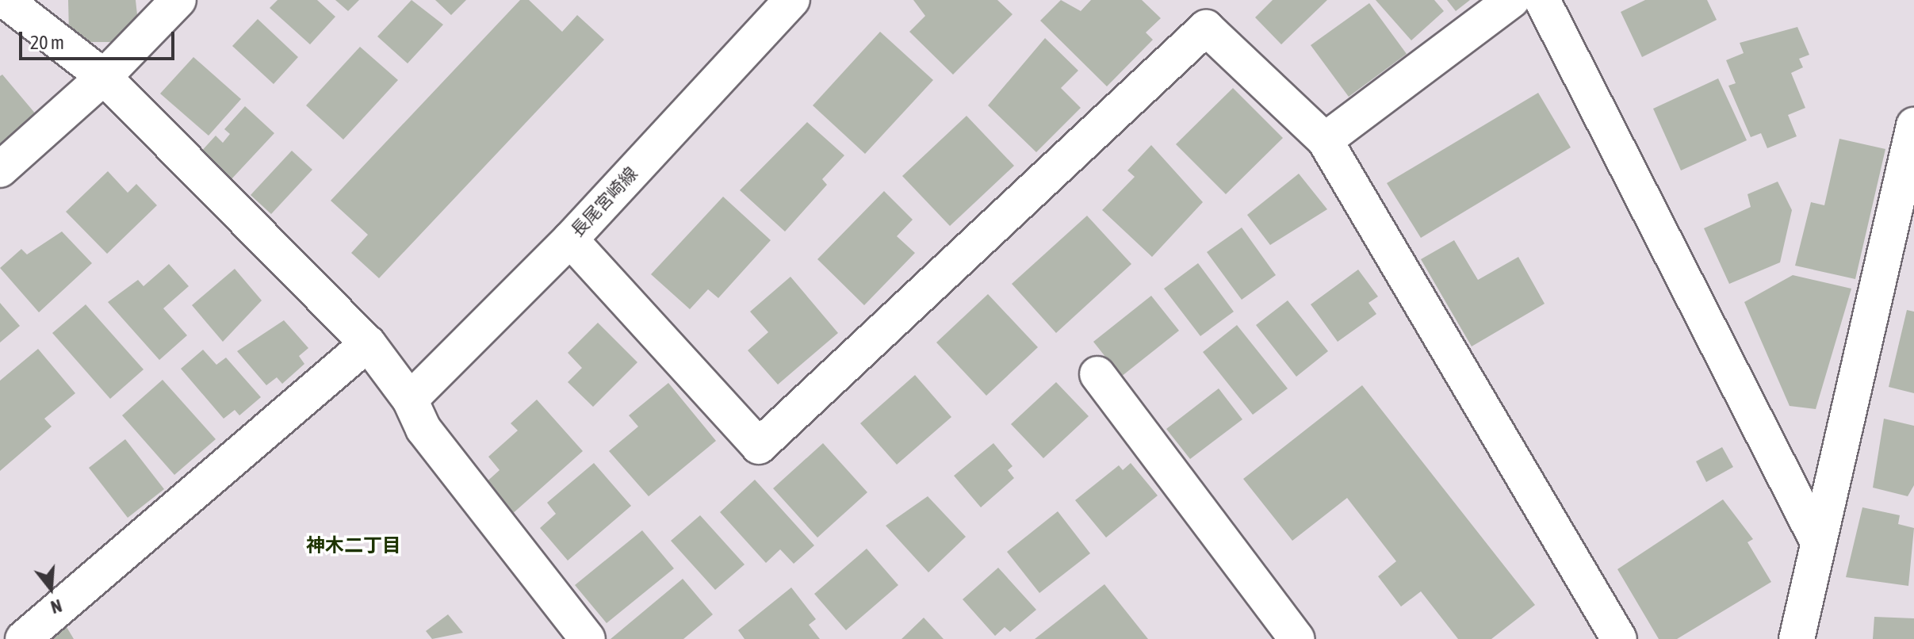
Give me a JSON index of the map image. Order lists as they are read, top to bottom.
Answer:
{
  "streets": {
    "street": ["長尾宮崎線"]
  },
  "districts": ["神木二丁目"],
  "scale_bar": "20 m",
  "north": "bottom"
}
